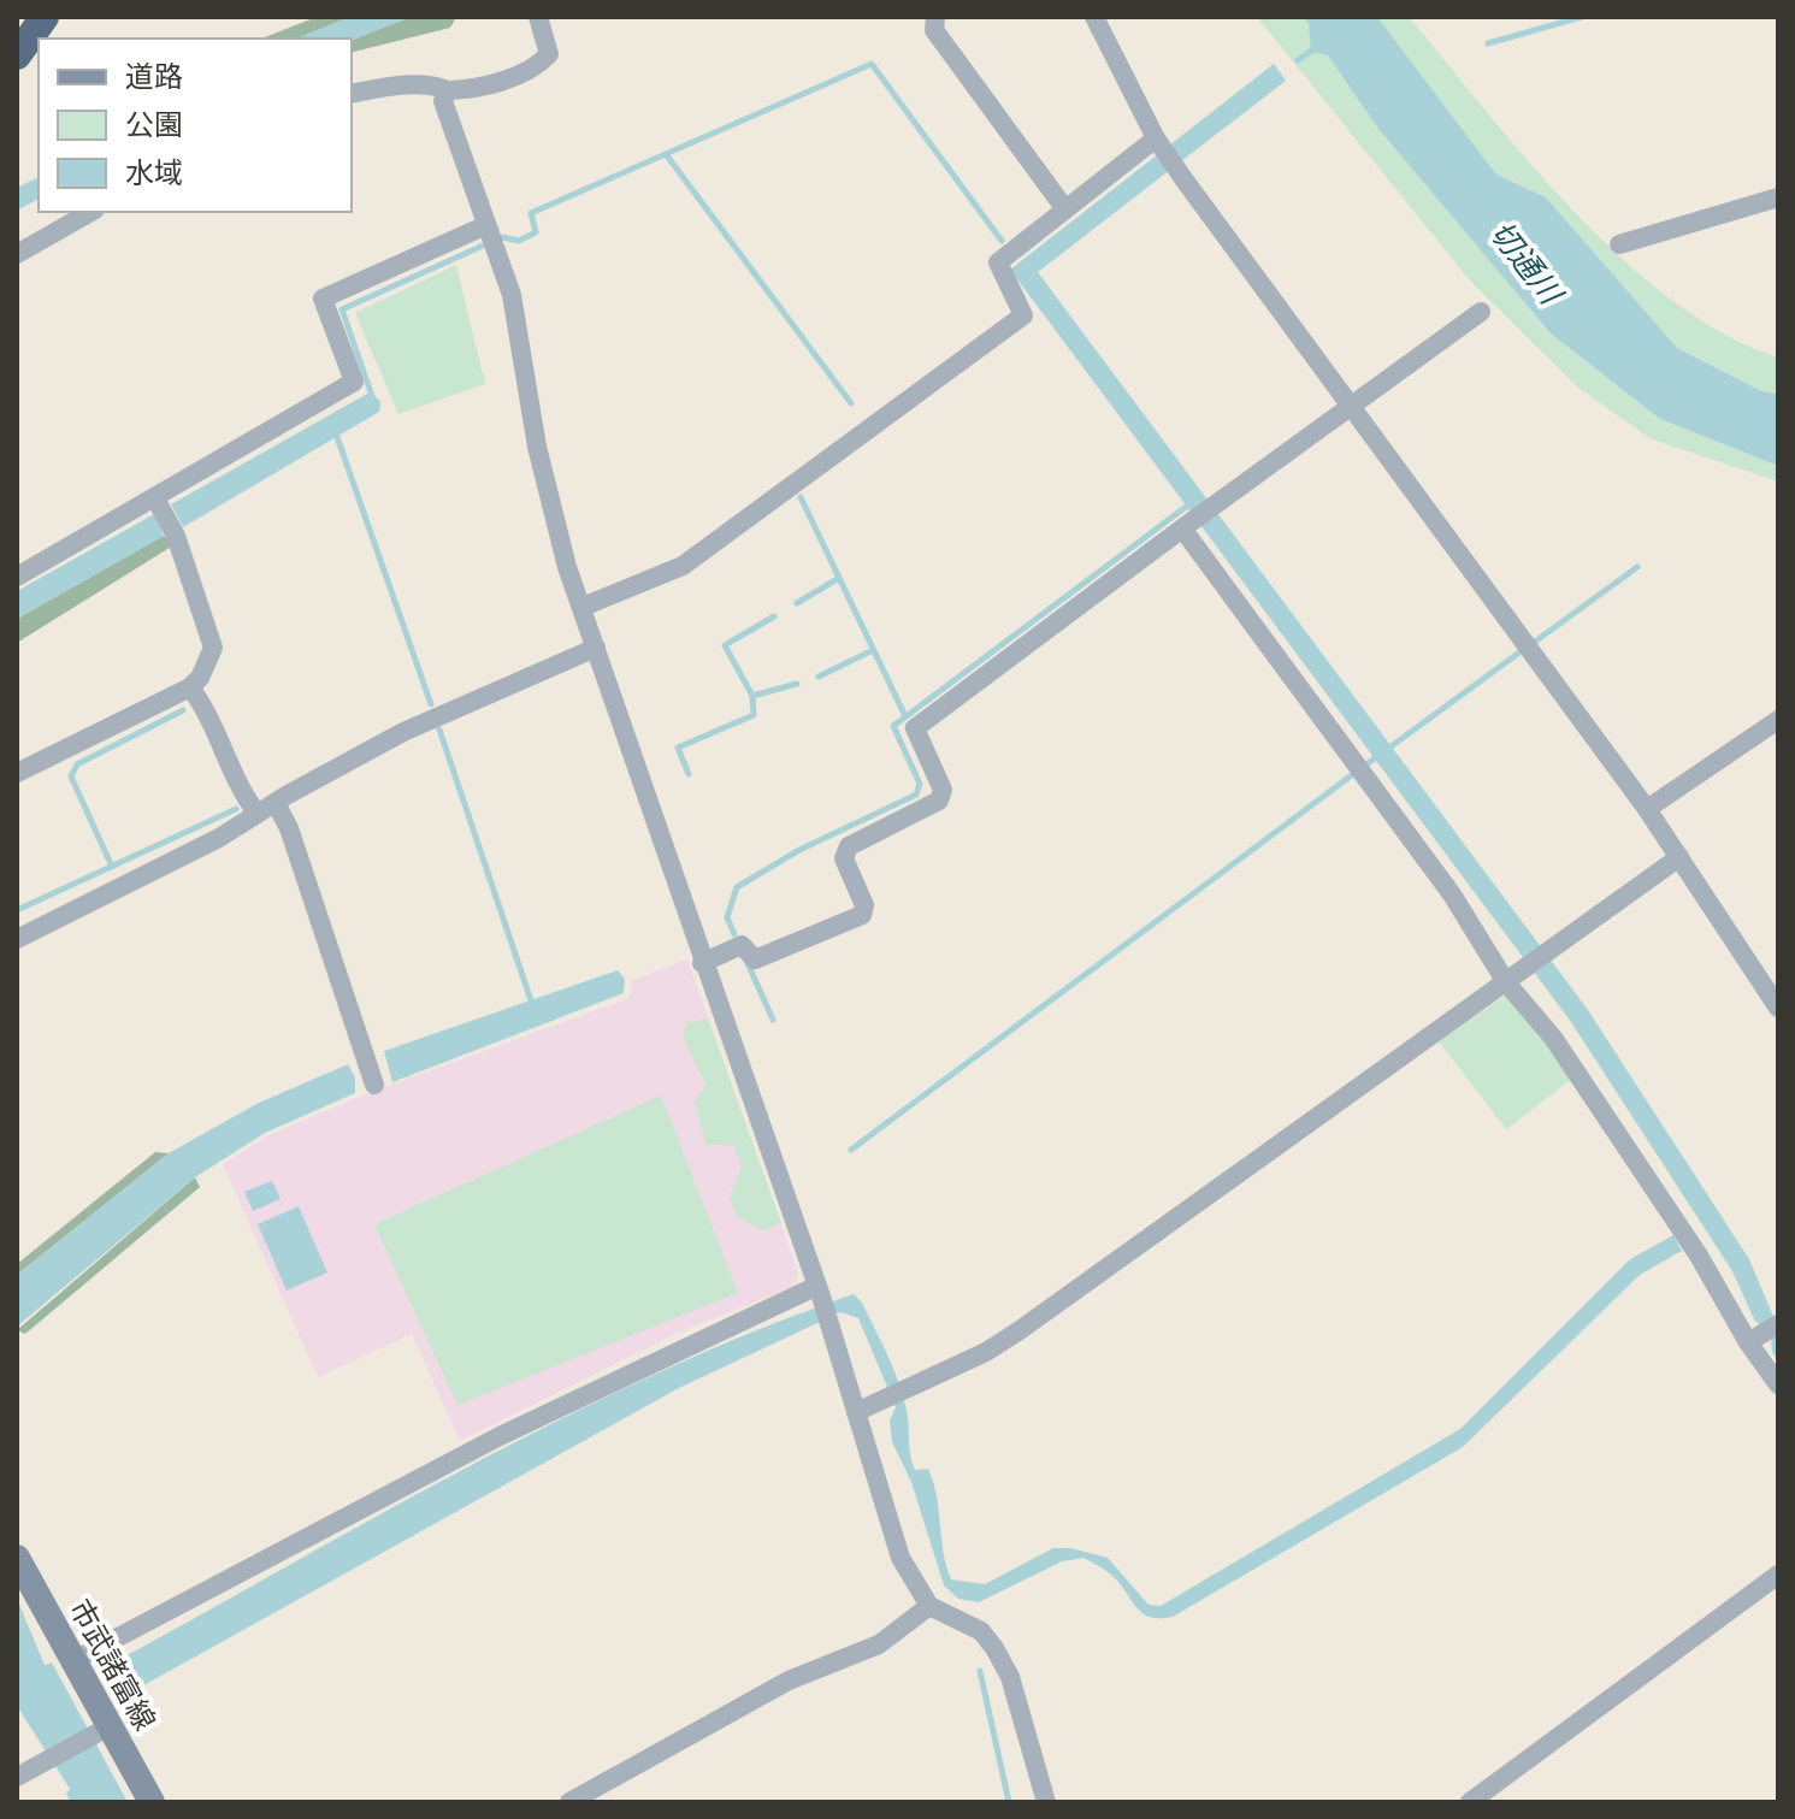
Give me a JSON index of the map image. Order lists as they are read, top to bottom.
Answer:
{
  "streets": {
    "main road": ["市武諸富線"]
  },
  "water": ["切通川"],
  "legend": ["道路", "公園", "水域"]
}
